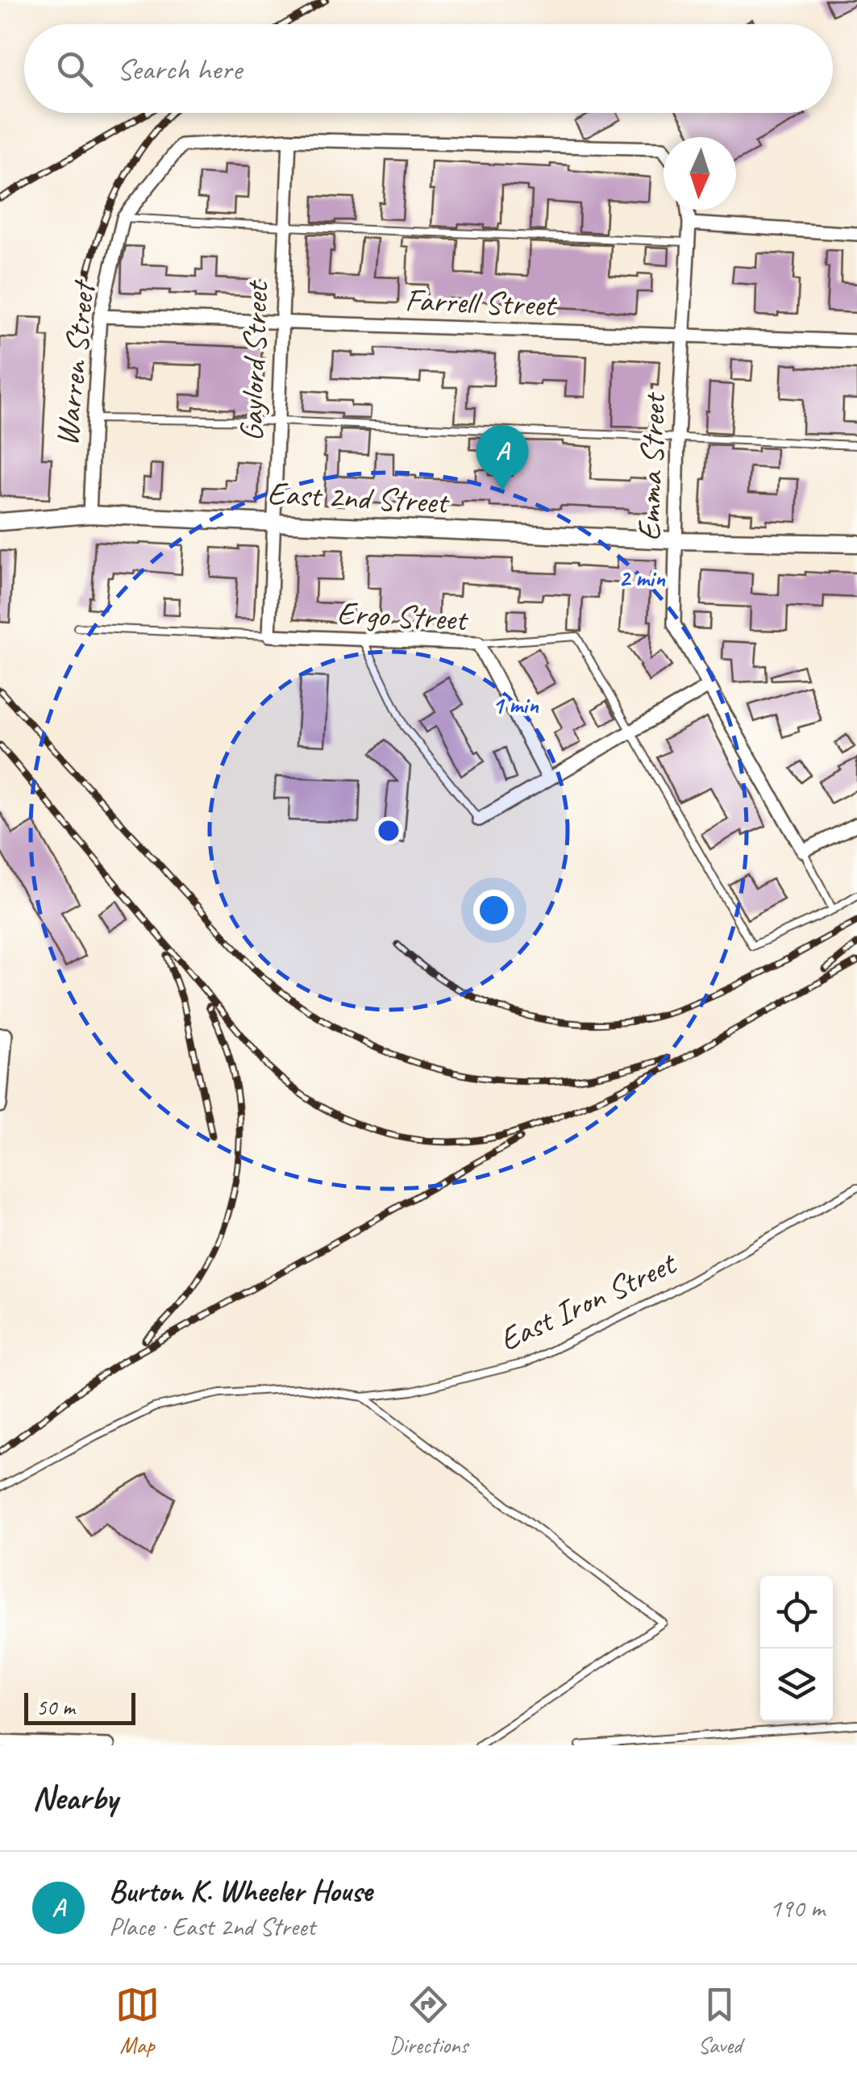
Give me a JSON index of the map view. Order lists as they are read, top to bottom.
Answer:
{
  "streets": {
    "street": [
      "Farrell Street",
      "Gaylord Street",
      "Warren Street",
      "Emma Street",
      "East 2nd Street",
      "Ergo Street"
    ],
    "lane": ["East Iron Street"]
  },
  "crossings": [
    ["Farrell Street", "Gaylord Street"],
    ["Farrell Street", "Warren Street"],
    ["Farrell Street", "Emma Street"],
    ["Gaylord Street", "Warren Street"],
    ["Gaylord Street", "East 2nd Street"],
    ["Gaylord Street", "Ergo Street"],
    ["Warren Street", "East 2nd Street"],
    ["Emma Street", "East 2nd Street"]
  ],
  "scale_bar": "50 m",
  "north": "bottom",
  "page": {
    "search": "Search here",
    "pins": "A",
    "scale": "50 m",
    "heading": "Nearby",
    "list": [
      {
        "mark": "A",
        "name": "Burton K. Wheeler House",
        "note": "Place · East 2nd Street",
        "value": "190 m"
      }
    ],
    "nav": ["Map", "Directions", "Saved"]
  },
  "rings": ["2 min", "1 min"]
}
